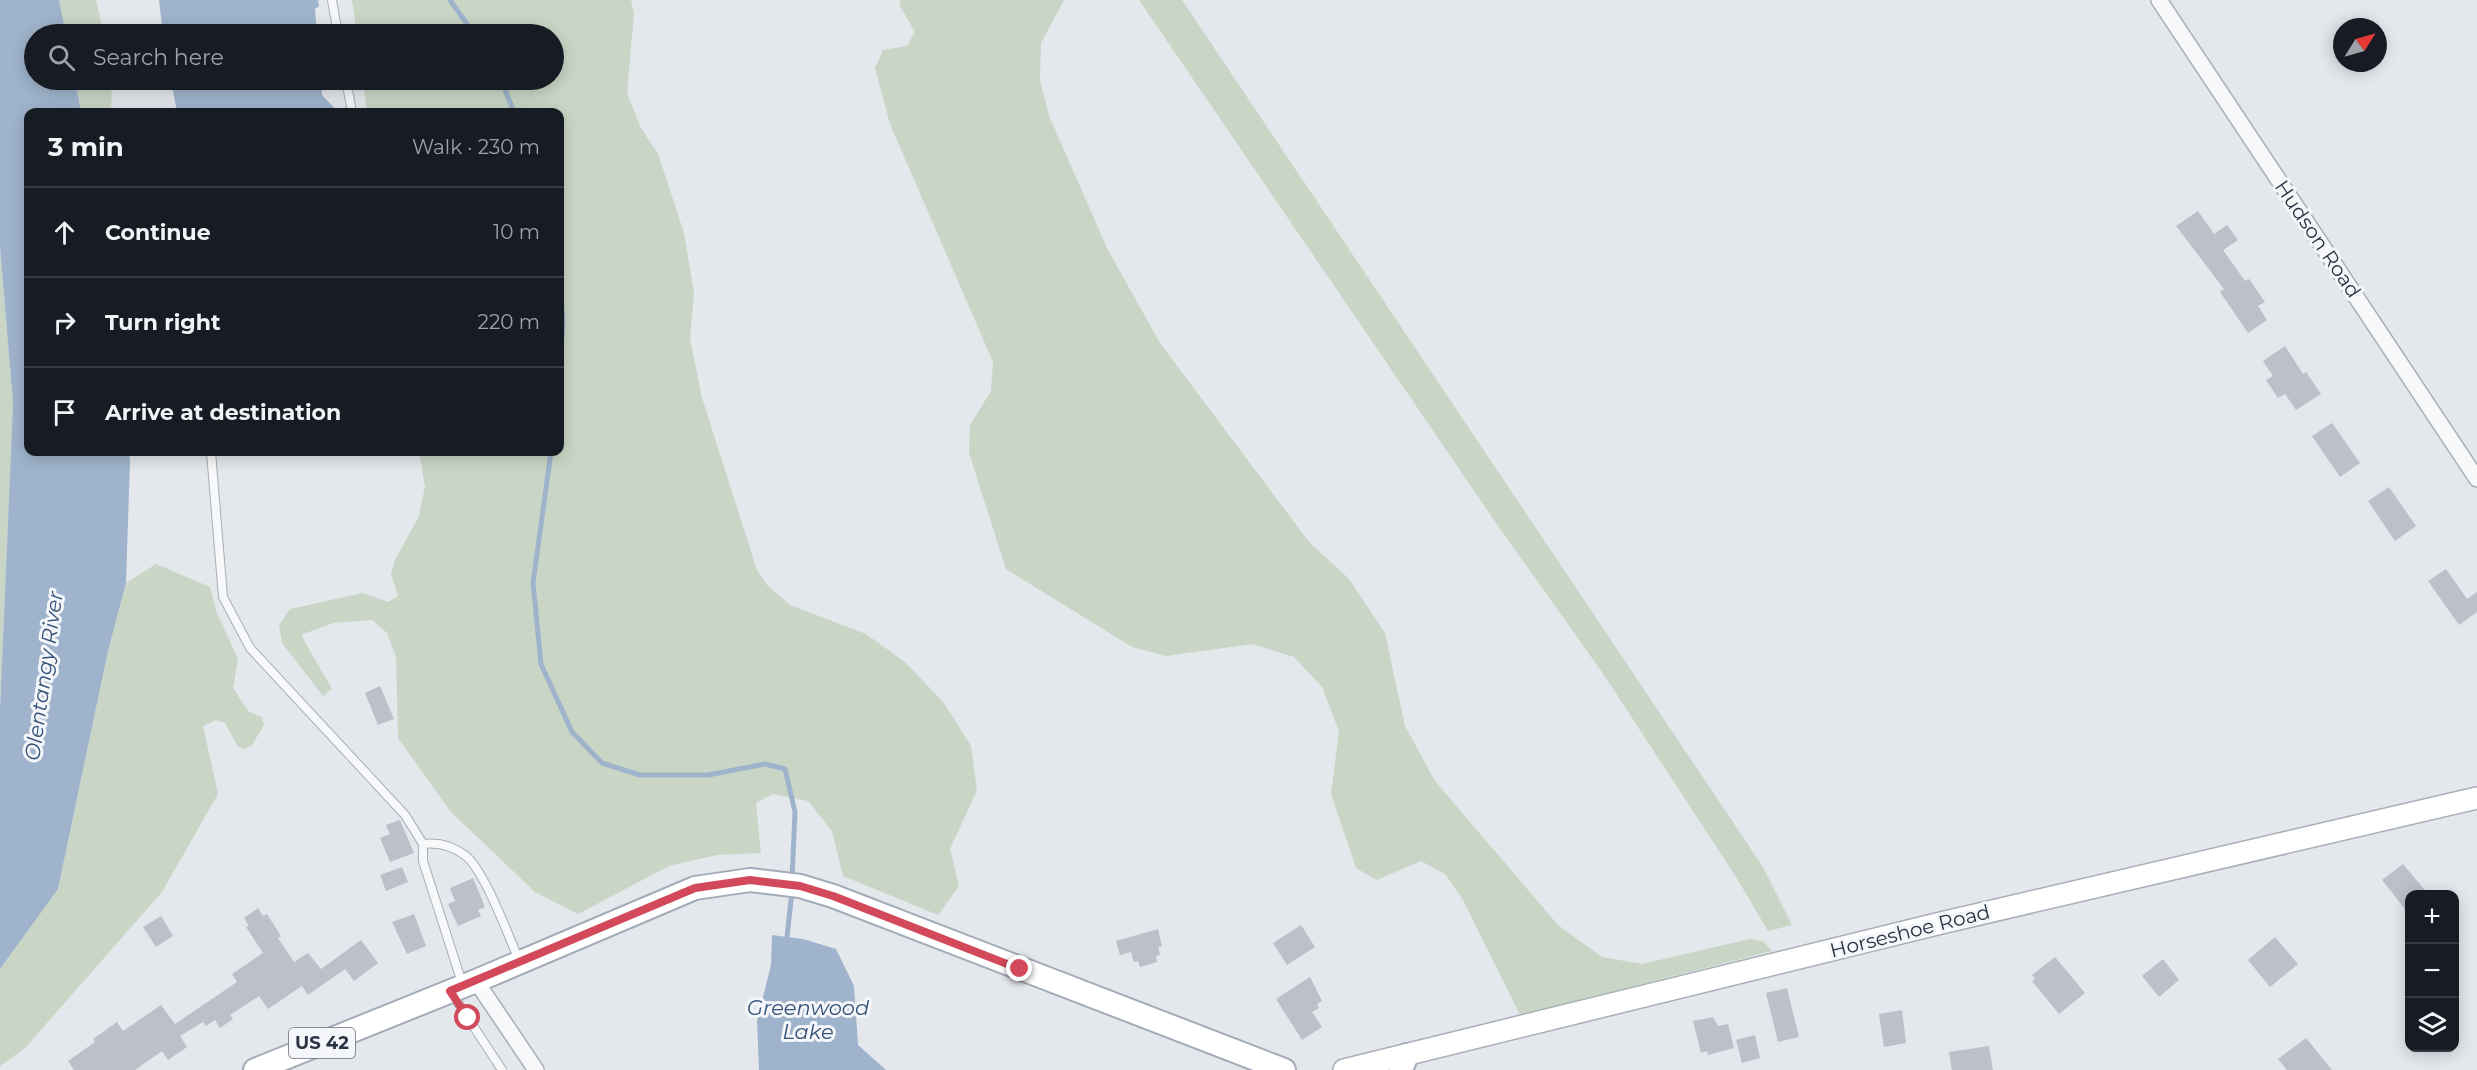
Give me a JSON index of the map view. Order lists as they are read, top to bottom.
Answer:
{
  "streets": {
    "main road": ["US 42"],
    "street": ["Hudson Road", "Horseshoe Road"]
  },
  "water": ["Olentangy River", "Greenwood Lake"],
  "north": "top right",
  "page": {
    "search": "Search here",
    "heading": ["3 min", "Walk · 230 m"],
    "list": [
      ["Continue", "10 m"],
      ["Turn right", "220 m"],
      "Arrive at destination"
    ],
    "map_buttons": ["+", "−"]
  }
}
